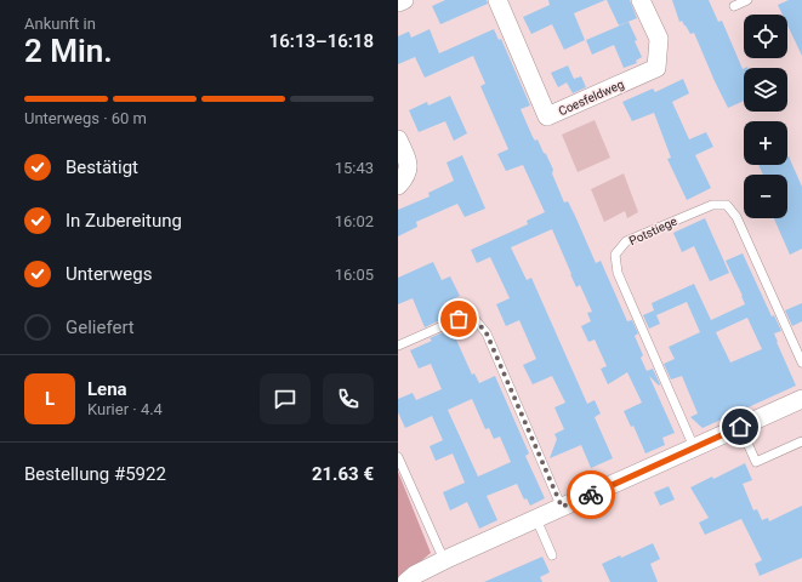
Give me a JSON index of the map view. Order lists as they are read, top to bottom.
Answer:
{
  "streets": {
    "street": ["Coesfeldweg"],
    "lane": ["Potstiege"]
  },
  "page": {
    "heading": ["2 Min.", "Ankunft in", "16:13–16:18"],
    "panel": [
      "Lena",
      "Kurier · 4.4",
      "Bestellung #5922",
      "21.63 €"
    ],
    "map_buttons": ["+", "−"],
    "bar": "Unterwegs · 60 m",
    "list": [
      ["Bestätigt", "15:43"],
      ["In Zubereitung", "16:02"],
      ["Unterwegs", "16:05"],
      "Geliefert"
    ],
    "round": "L"
  }
}
